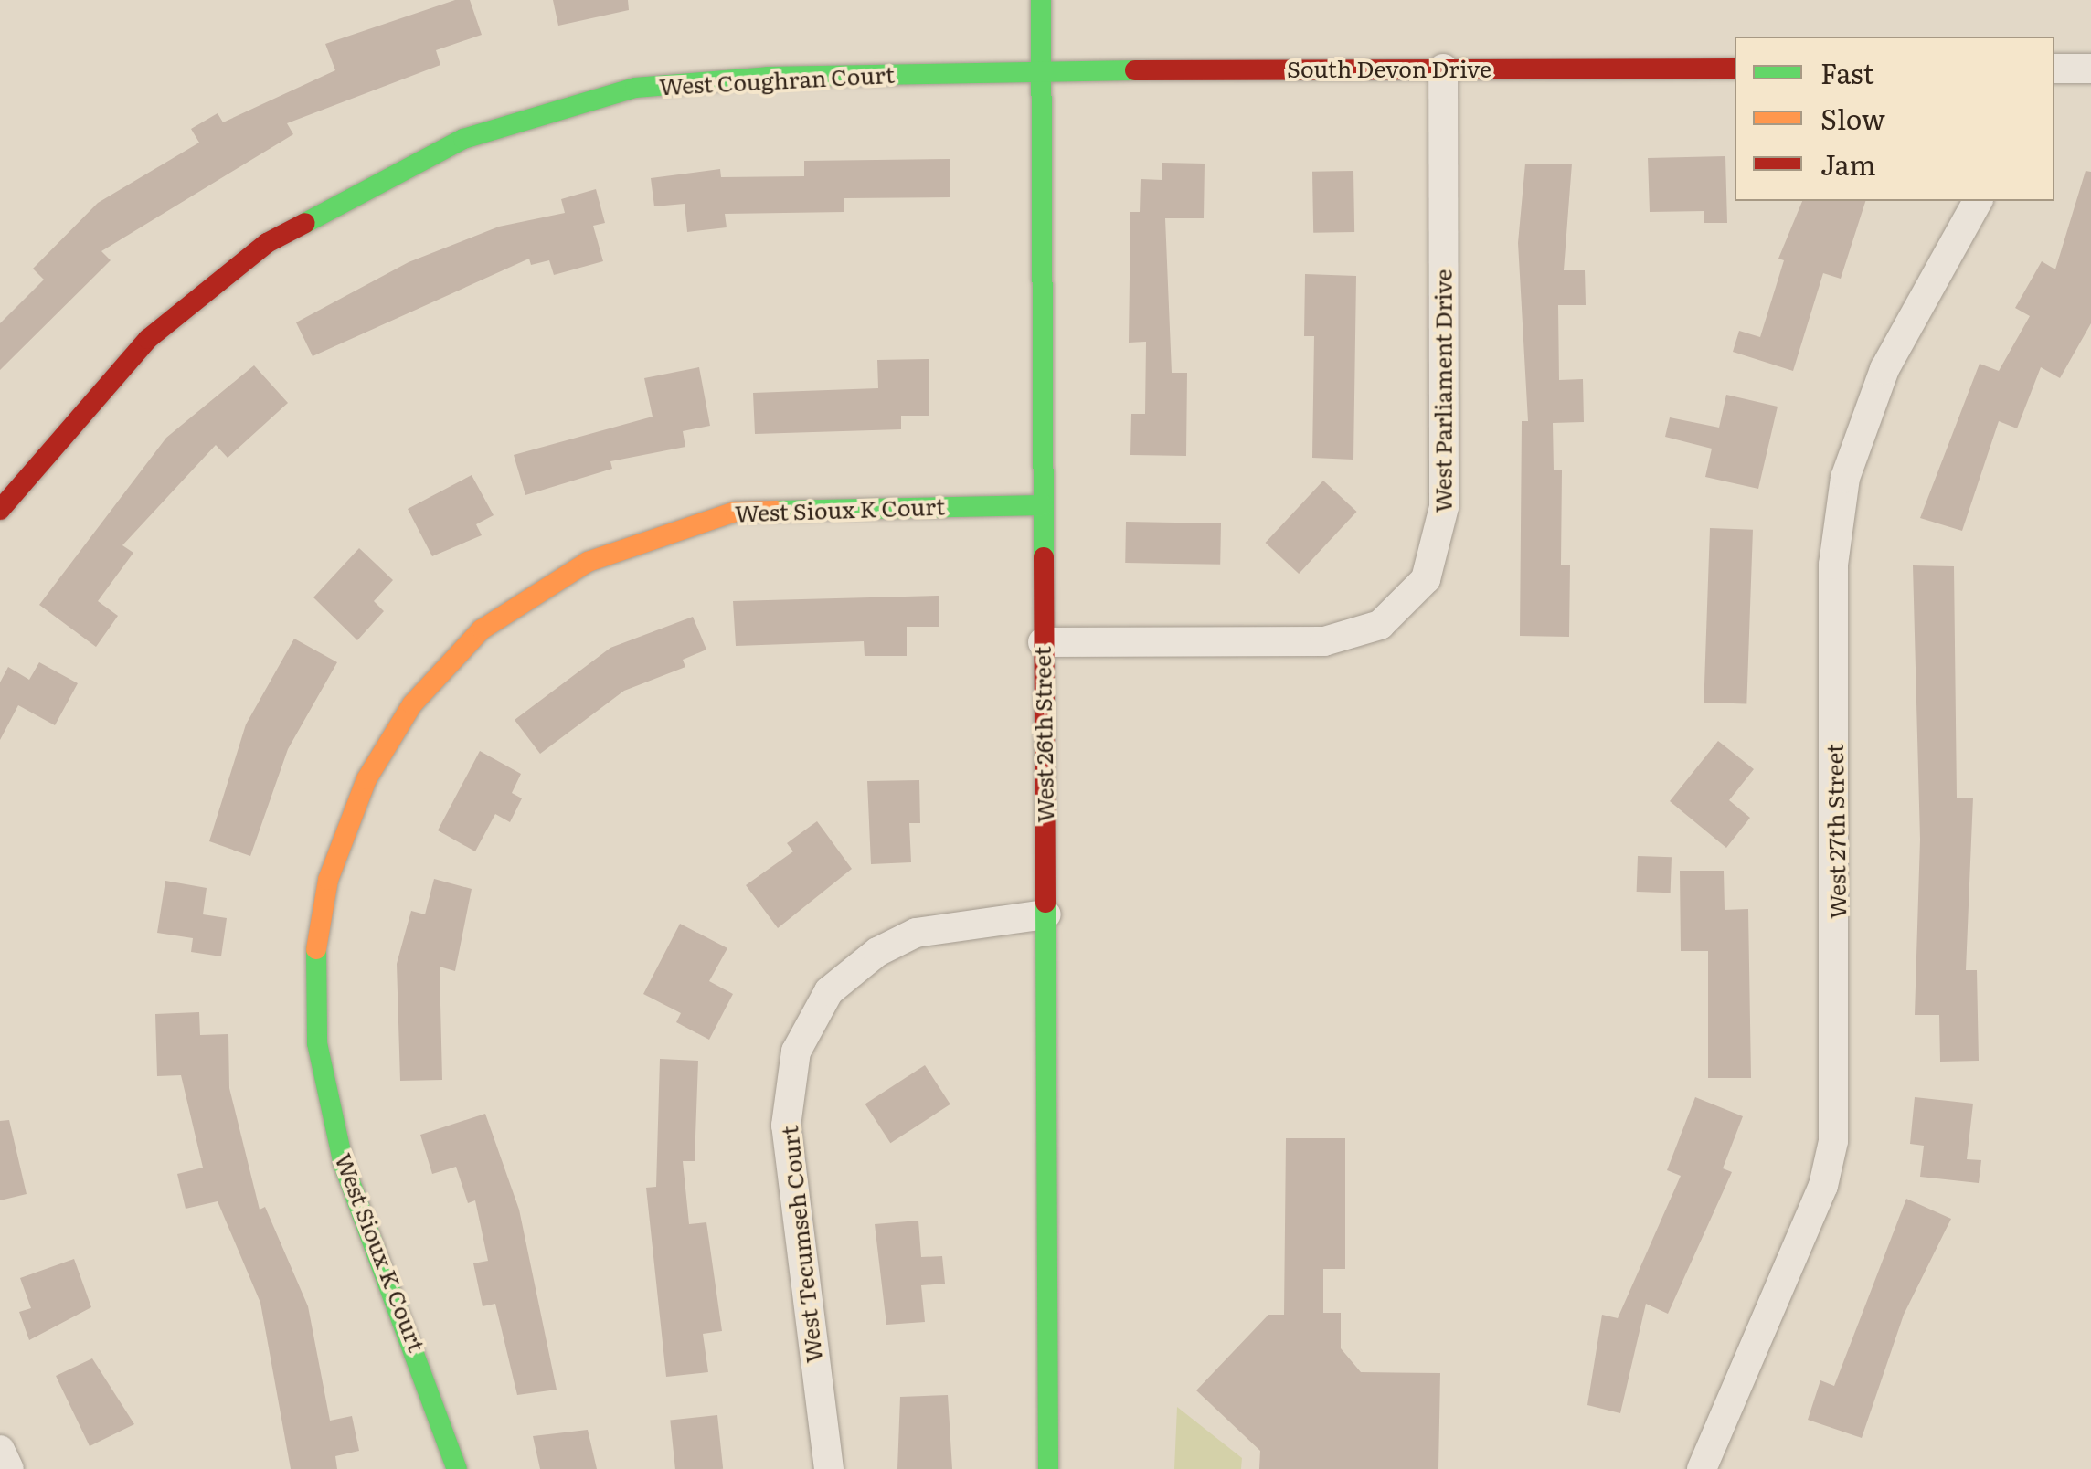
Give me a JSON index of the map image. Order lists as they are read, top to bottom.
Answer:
{
  "streets": {
    "street": [
      "South Devon Drive",
      "West Coughran Court",
      "West Parliament Drive",
      "West Sioux K Court",
      "West 26th Street",
      "West 27th Street",
      "West Tecumseh Court"
    ]
  },
  "crossings": [
    ["South Devon Drive", "West Coughran Court"],
    ["South Devon Drive", "West Parliament Drive"],
    ["South Devon Drive", "West 26th Street"],
    ["West Coughran Court", "West 26th Street"],
    ["West Parliament Drive", "West 26th Street"],
    ["West Sioux K Court", "West 26th Street"],
    ["West 26th Street", "West Tecumseh Court"]
  ],
  "legend": ["Fast", "Slow", "Jam"]
}
